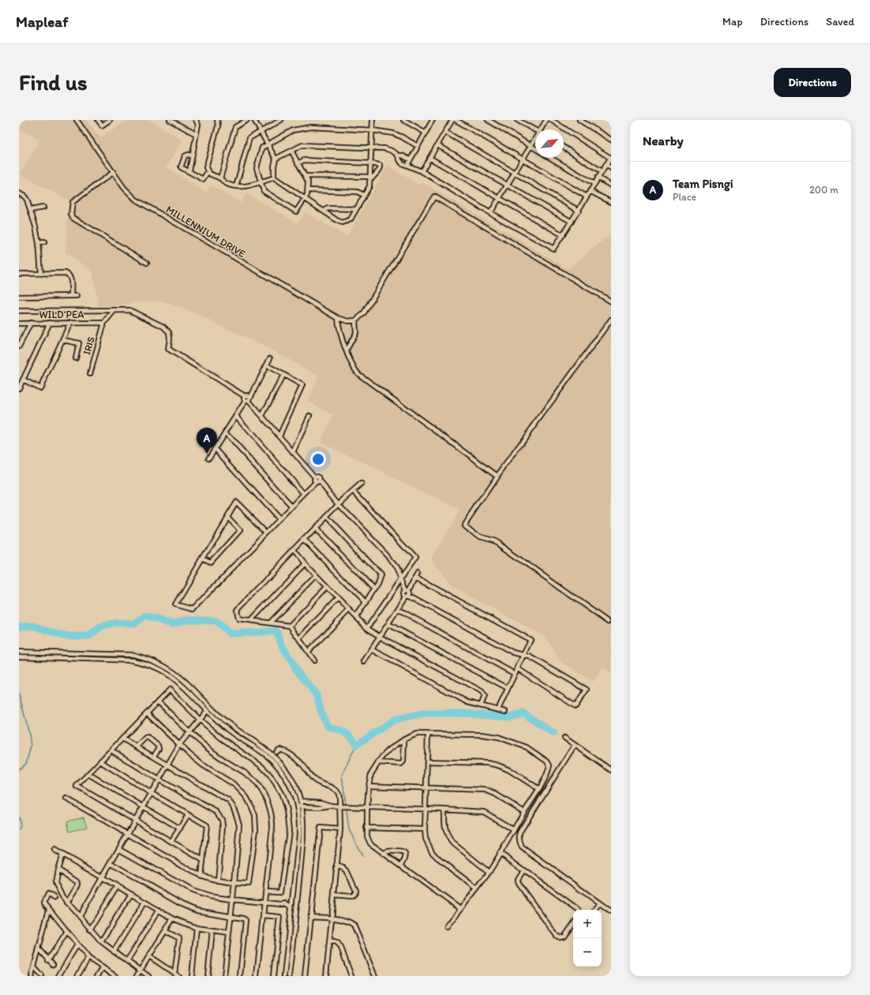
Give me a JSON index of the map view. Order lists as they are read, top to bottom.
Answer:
{
  "streets": {
    "street": ["MILLENNIUM DRIVE", "WILD PEA", "IRIS"]
  },
  "crossings": [
    ["WILD PEA", "IRIS"]
  ],
  "north": "top right",
  "page": {
    "header": "Mapleaf",
    "nav": ["Map", "Directions", "Saved"],
    "buttons": "Directions",
    "title": "Find us",
    "heading": "Nearby",
    "list": [
      {
        "mark": "A",
        "name": "Team Pisngi",
        "note": "Place",
        "value": "200 m"
      }
    ],
    "pins": "A",
    "map_buttons": ["+", "−"]
  }
}
